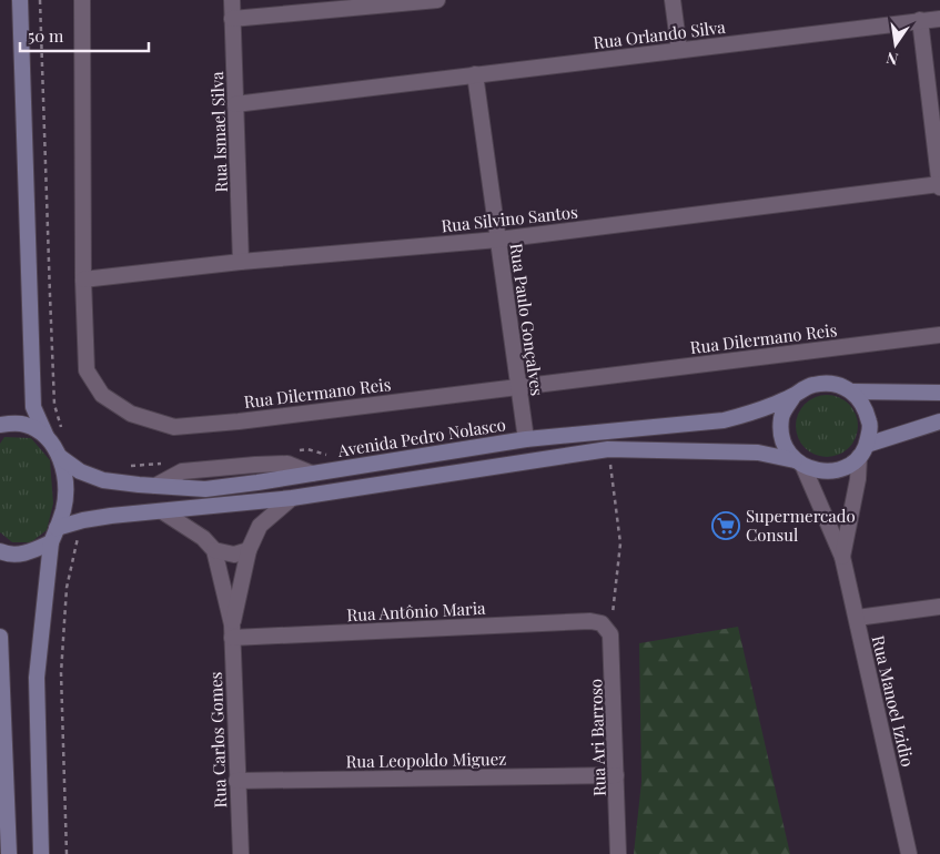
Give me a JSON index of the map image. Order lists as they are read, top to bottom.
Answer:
{
  "streets": {
    "main road": ["Avenida Pedro Nolasco"],
    "street": [
      "Rua Orlando Silva",
      "Rua Ismael Silva",
      "Rua Silvino Santos",
      "Rua Paulo Gonçalves",
      "Rua Dilermano Reis",
      "Rua Antônio Maria",
      "Rua Manoel Izidio",
      "Rua Ari Barroso",
      "Rua Carlos Gomes",
      "Rua Leopoldo Miguez"
    ]
  },
  "crossings": [
    ["Rua Orlando Silva", "Rua Ismael Silva"],
    ["Rua Orlando Silva", "Rua Paulo Gonçalves"],
    ["Rua Ismael Silva", "Rua Silvino Santos"],
    ["Rua Silvino Santos", "Rua Paulo Gonçalves"],
    ["Rua Silvino Santos", "Rua Dilermano Reis"],
    ["Rua Paulo Gonçalves", "Rua Dilermano Reis"],
    ["Rua Paulo Gonçalves", "Avenida Pedro Nolasco"],
    ["Rua Antônio Maria", "Rua Ari Barroso"],
    ["Rua Antônio Maria", "Rua Carlos Gomes"],
    ["Rua Ari Barroso", "Rua Leopoldo Miguez"],
    ["Rua Carlos Gomes", "Rua Leopoldo Miguez"]
  ],
  "places": {
    "supermarket": ["Supermercado Consul"]
  },
  "scale_bar": "50 m",
  "north": "bottom"
}
